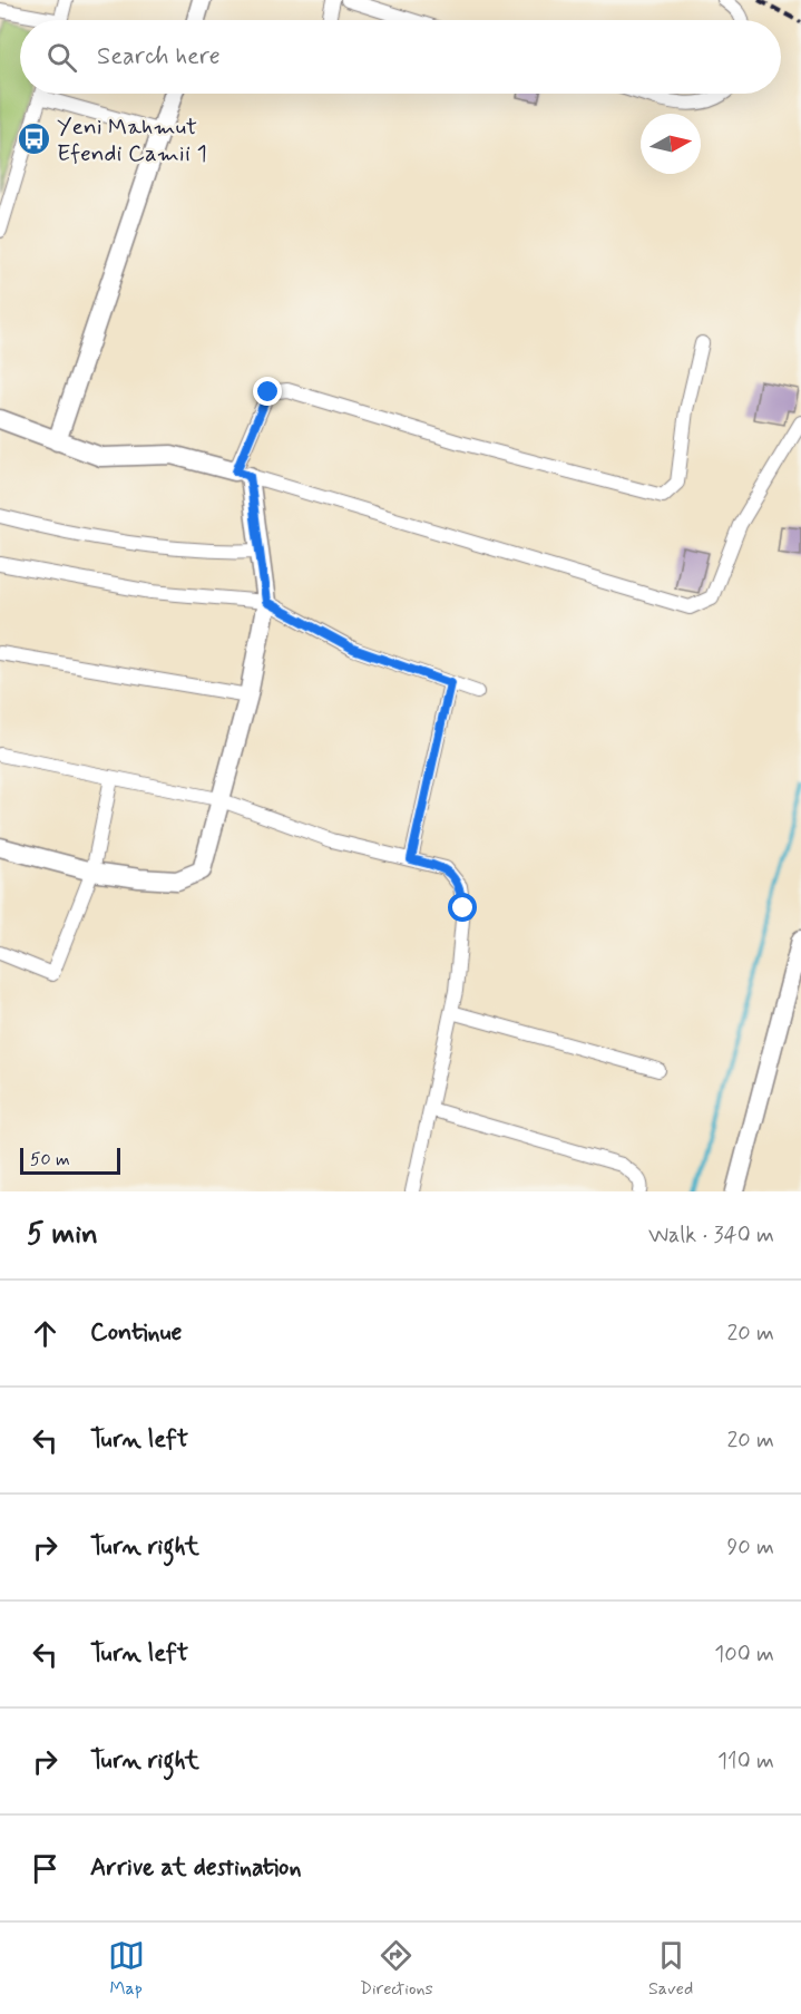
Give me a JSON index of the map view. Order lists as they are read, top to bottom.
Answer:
{
  "places": {
    "bus stop": ["Yeni Mahmut Efendi Camii 1"]
  },
  "scale_bar": "50 m",
  "north": "right",
  "page": {
    "search": "Search here",
    "scale": "50 m",
    "heading": ["5 min", "Walk · 340 m"],
    "list": [
      ["Continue", "20 m"],
      ["Turn left", "20 m"],
      ["Turn right", "90 m"],
      ["Turn left", "100 m"],
      ["Turn right", "110 m"],
      "Arrive at destination"
    ],
    "nav": ["Map", "Directions", "Saved"]
  }
}
